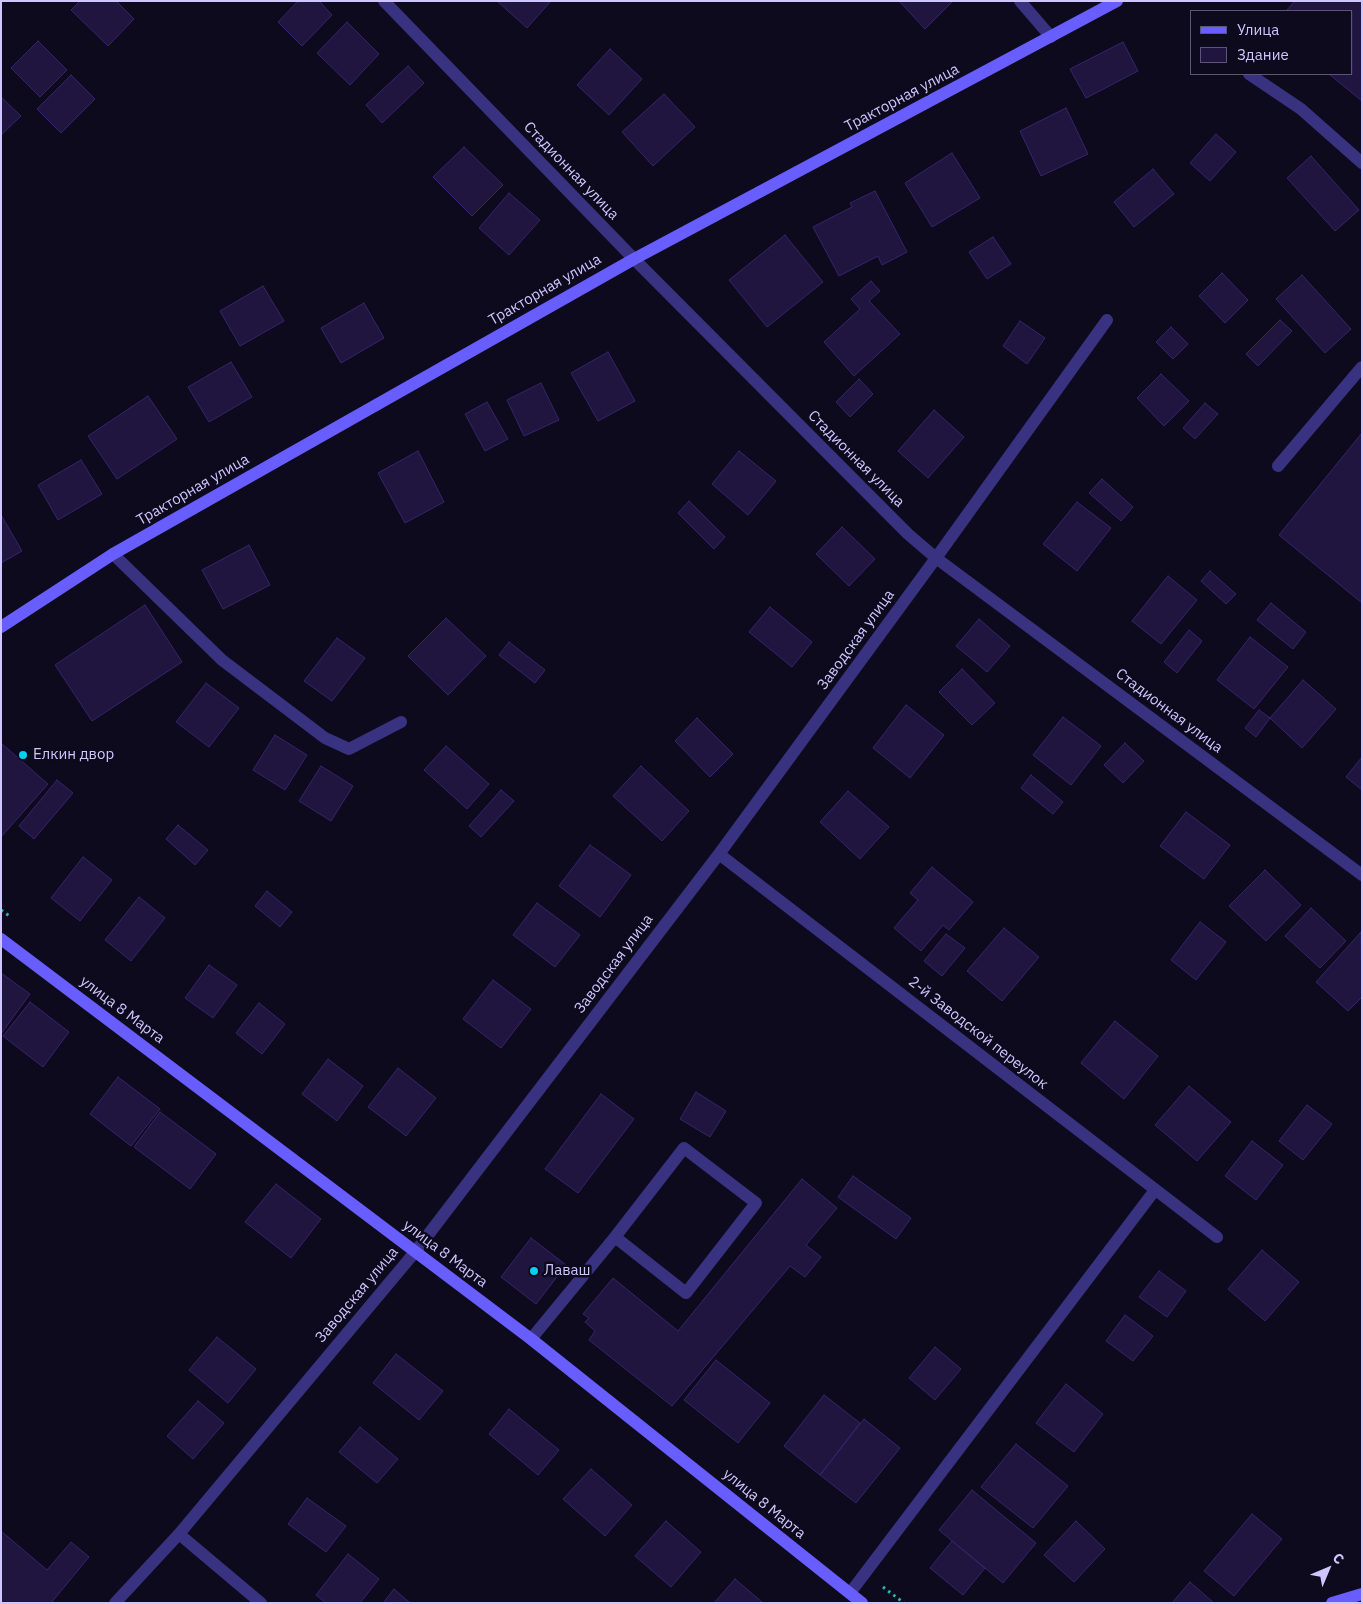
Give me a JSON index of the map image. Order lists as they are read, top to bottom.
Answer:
{
  "streets": {
    "main road": ["Тракторная улица", "улица 8 Марта"],
    "street": ["Стадионная улица", "Заводская улица", "2-й Заводской переулок"]
  },
  "crossings": [
    ["Тракторная улица", "Стадионная улица"],
    ["Стадионная улица", "Заводская улица"],
    ["Заводская улица", "улица 8 Марта"],
    ["Заводская улица", "2-й Заводской переулок"]
  ],
  "places": ["Елкин двор", "Лаваш"],
  "legend": ["Улица", "Здание"],
  "north": "top right"
}
